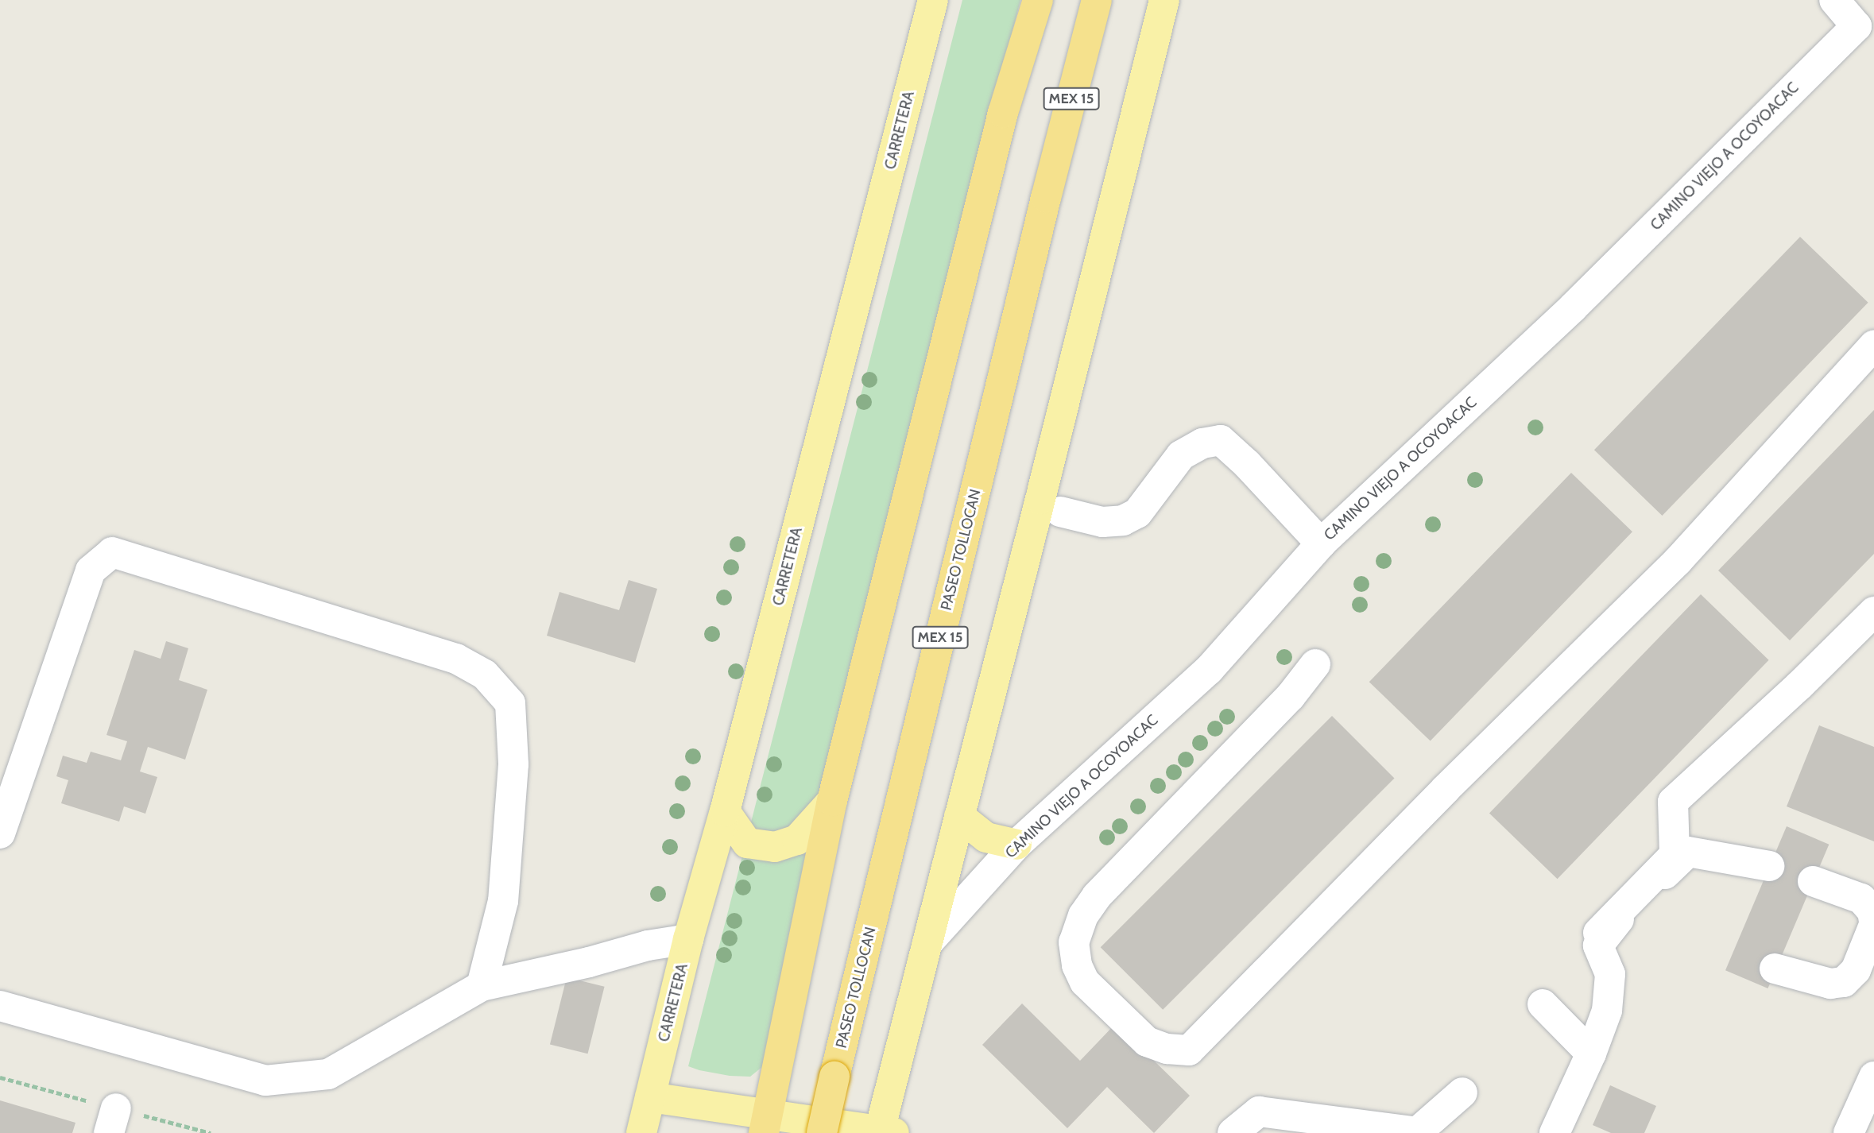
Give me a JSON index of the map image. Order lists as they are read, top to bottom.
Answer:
{
  "streets": {
    "highway": ["MEX 15", "PASEO TOLLOCAN"],
    "main road": ["CARRETERA"],
    "street": ["CAMINO VIEJO A OCOYOACAC"]
  }
}
